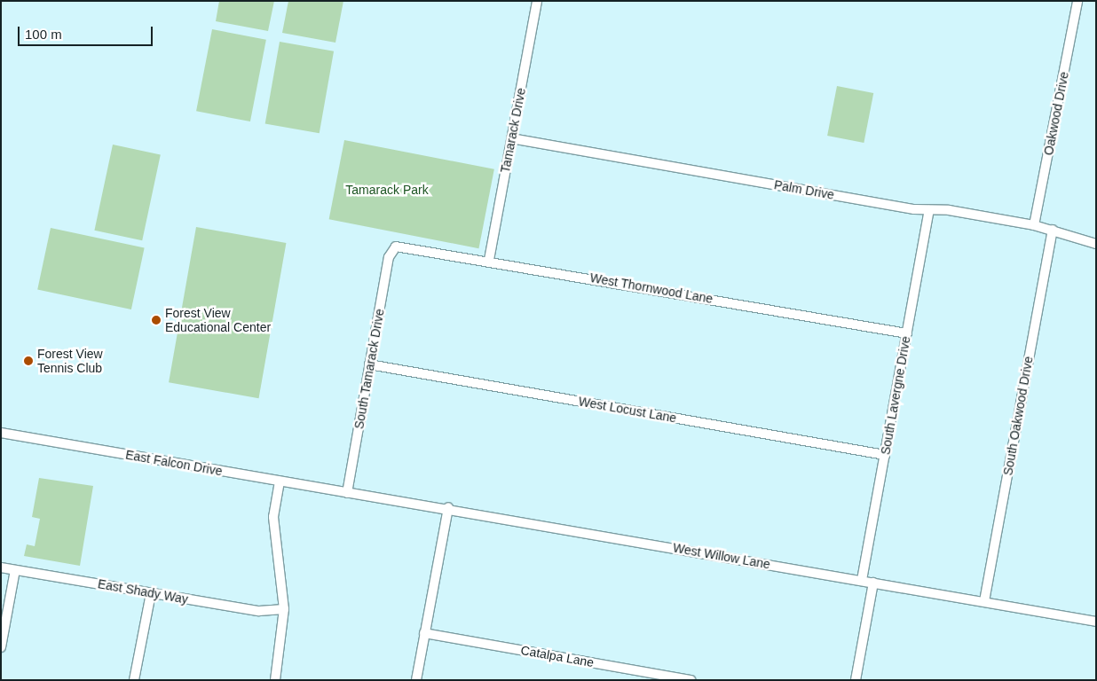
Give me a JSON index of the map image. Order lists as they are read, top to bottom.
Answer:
{
  "streets": {
    "street": [
      "Oakwood Drive",
      "Tamarack Drive",
      "Palm Drive",
      "West Thornwood Lane",
      "South Tamarack Drive",
      "South Lavergne Drive",
      "West Locust Lane",
      "South Oakwood Drive",
      "East Falcon Drive",
      "West Willow Lane",
      "East Shady Way",
      "Catalpa Lane"
    ]
  },
  "crossings": [
    ["Oakwood Drive", "Palm Drive"],
    ["Tamarack Drive", "Palm Drive"],
    ["Tamarack Drive", "West Thornwood Lane"],
    ["Palm Drive", "South Lavergne Drive"],
    ["Palm Drive", "South Oakwood Drive"],
    ["West Thornwood Lane", "South Tamarack Drive"],
    ["West Thornwood Lane", "South Lavergne Drive"],
    ["South Tamarack Drive", "West Locust Lane"],
    ["South Tamarack Drive", "East Falcon Drive"],
    ["South Tamarack Drive", "West Willow Lane"],
    ["South Lavergne Drive", "West Locust Lane"],
    ["South Lavergne Drive", "West Willow Lane"],
    ["South Oakwood Drive", "West Willow Lane"],
    ["East Falcon Drive", "West Willow Lane"]
  ],
  "parks": ["Tamarack Park"],
  "places": ["Forest View Educational Center", "Forest View Tennis Club"],
  "scale_bar": "100 m"
}
